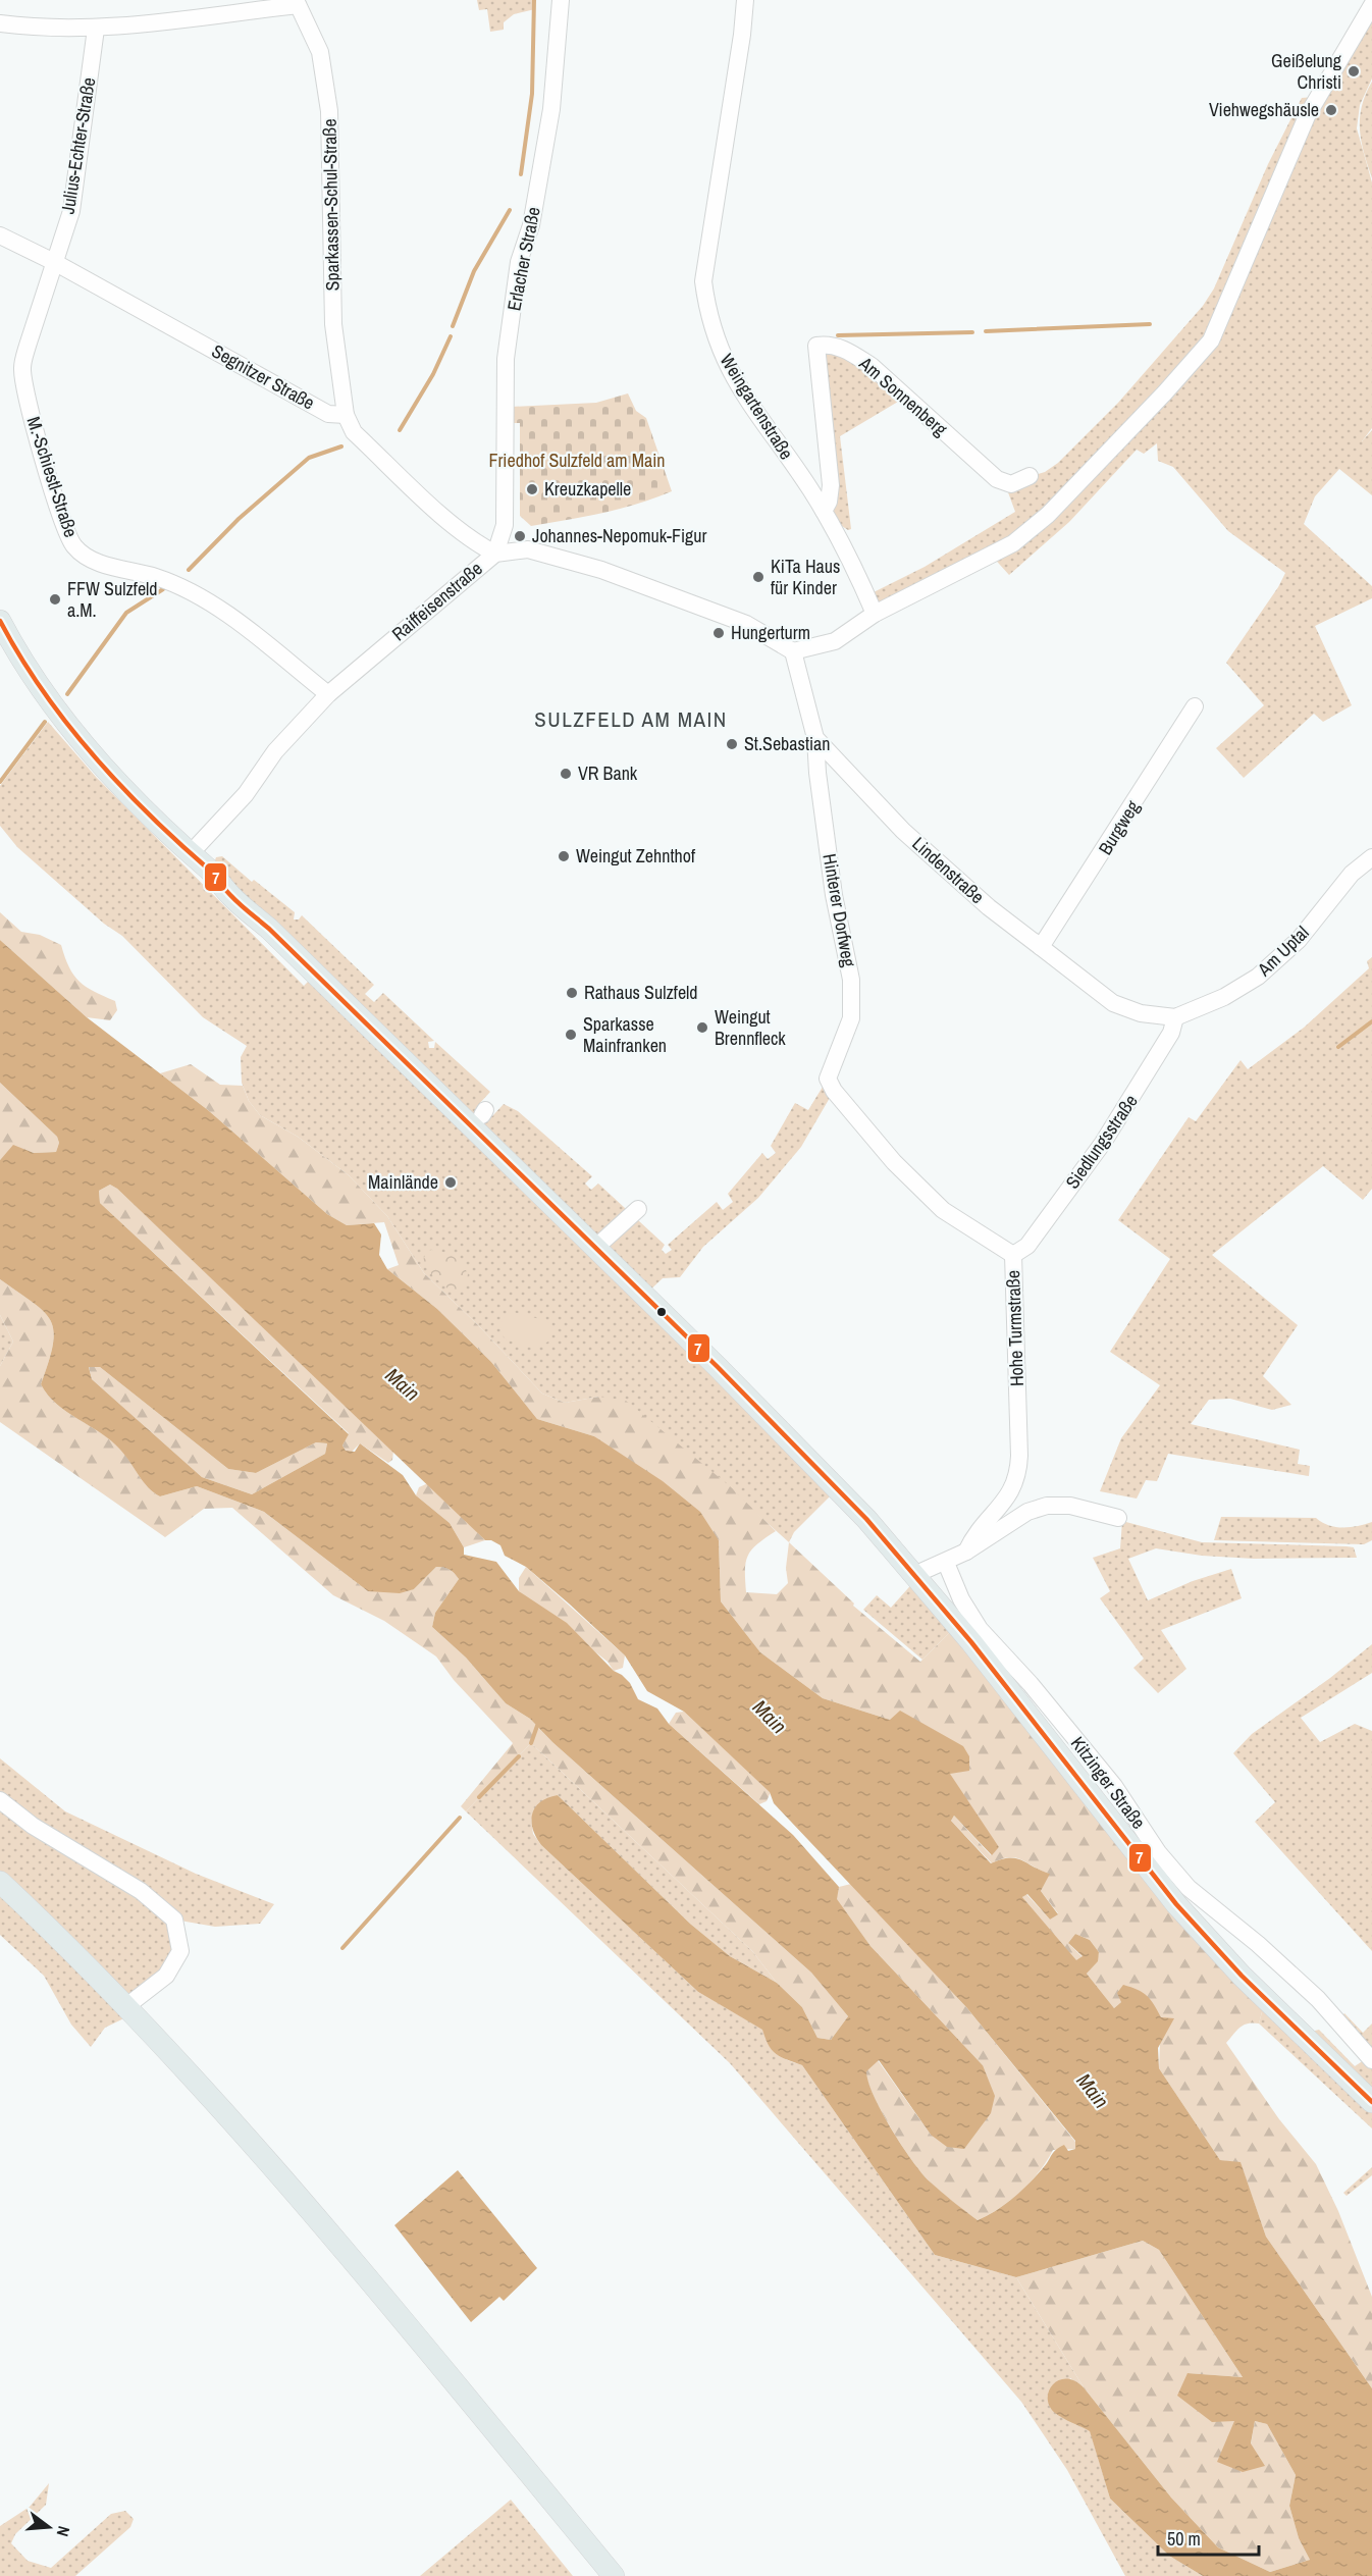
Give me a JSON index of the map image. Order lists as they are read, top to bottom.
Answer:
{
  "streets": {
    "street": [
      "Julius-Echter-Straße",
      "Sparkassen-Schul-Straße",
      "Erlacher Straße",
      "Segnitzer Straße",
      "Am Sonnenberg",
      "Weingartenstraße",
      "M.-Schiestl-Straße",
      "Raiffeisenstraße",
      "Burgweg",
      "Lindenstraße",
      "Hinterer Dorfweg",
      "Am Uptal",
      "Siedlungsstraße",
      "Hohe Turmstraße",
      "Kitzinger Straße"
    ]
  },
  "crossings": [
    ["Julius-Echter-Straße", "Segnitzer Straße"],
    ["Julius-Echter-Straße", "M.-Schiestl-Straße"],
    ["Sparkassen-Schul-Straße", "Segnitzer Straße"],
    ["Erlacher Straße", "Raiffeisenstraße"],
    ["Segnitzer Straße", "M.-Schiestl-Straße"],
    ["Am Sonnenberg", "Weingartenstraße"],
    ["M.-Schiestl-Straße", "Raiffeisenstraße"],
    ["Raiffeisenstraße", "Lindenstraße"],
    ["Burgweg", "Lindenstraße"],
    ["Lindenstraße", "Hinterer Dorfweg"],
    ["Lindenstraße", "Am Uptal"],
    ["Lindenstraße", "Siedlungsstraße"],
    ["Hinterer Dorfweg", "Hohe Turmstraße"],
    ["Am Uptal", "Siedlungsstraße"],
    ["Siedlungsstraße", "Hohe Turmstraße"]
  ],
  "districts": ["SULZFELD AM MAIN"],
  "water": ["Main"],
  "parks": ["Friedhof Sulzfeld am Main"],
  "places": [
    "Geißelung Christi",
    "Viehwegshäusle",
    "Kreuzkapelle",
    "Johannes-Nepomuk-Figur",
    "KiTa Haus für Kinder",
    "FFW Sulzfeld a.M.",
    "Hungerturm",
    "St.Sebastian",
    "VR Bank",
    "Weingut Zehnthof",
    "Rathaus Sulzfeld",
    "Weingut Brennfleck",
    "Sparkasse Mainfranken",
    "Mainlände"
  ],
  "lines": ["transit line 7"],
  "scale_bar": "50 m",
  "north": "right"
}
